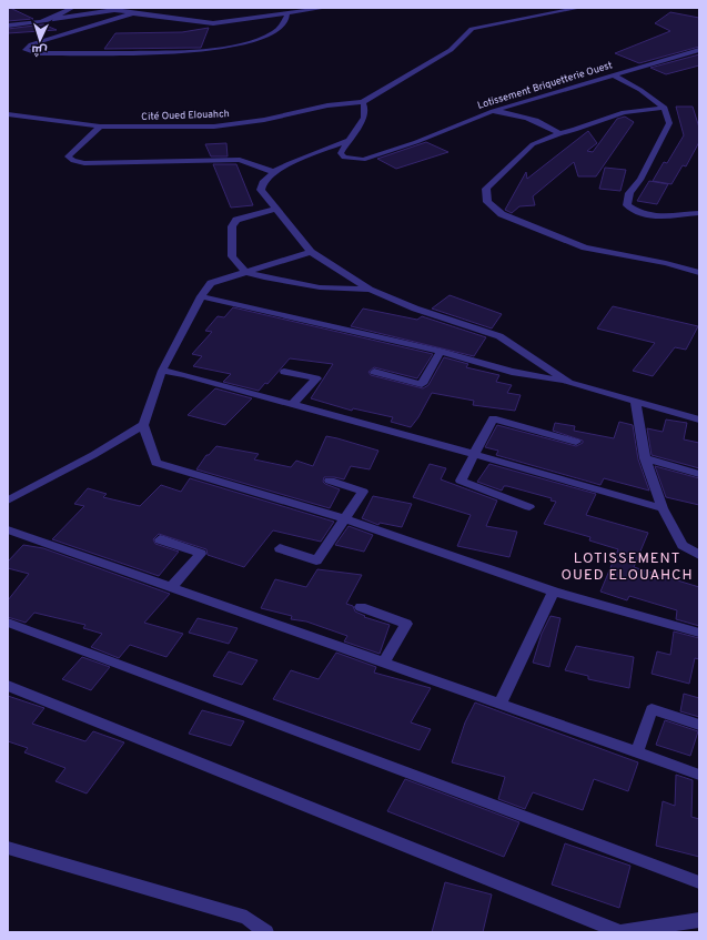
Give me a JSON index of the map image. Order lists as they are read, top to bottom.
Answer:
{
  "streets": {
    "street": ["Lotissement Briquetterie Ouest", "Cité Oued Elouahch"]
  },
  "districts": ["LOTISSEMENT OUED ELOUAHCH"],
  "north": "bottom"
}
